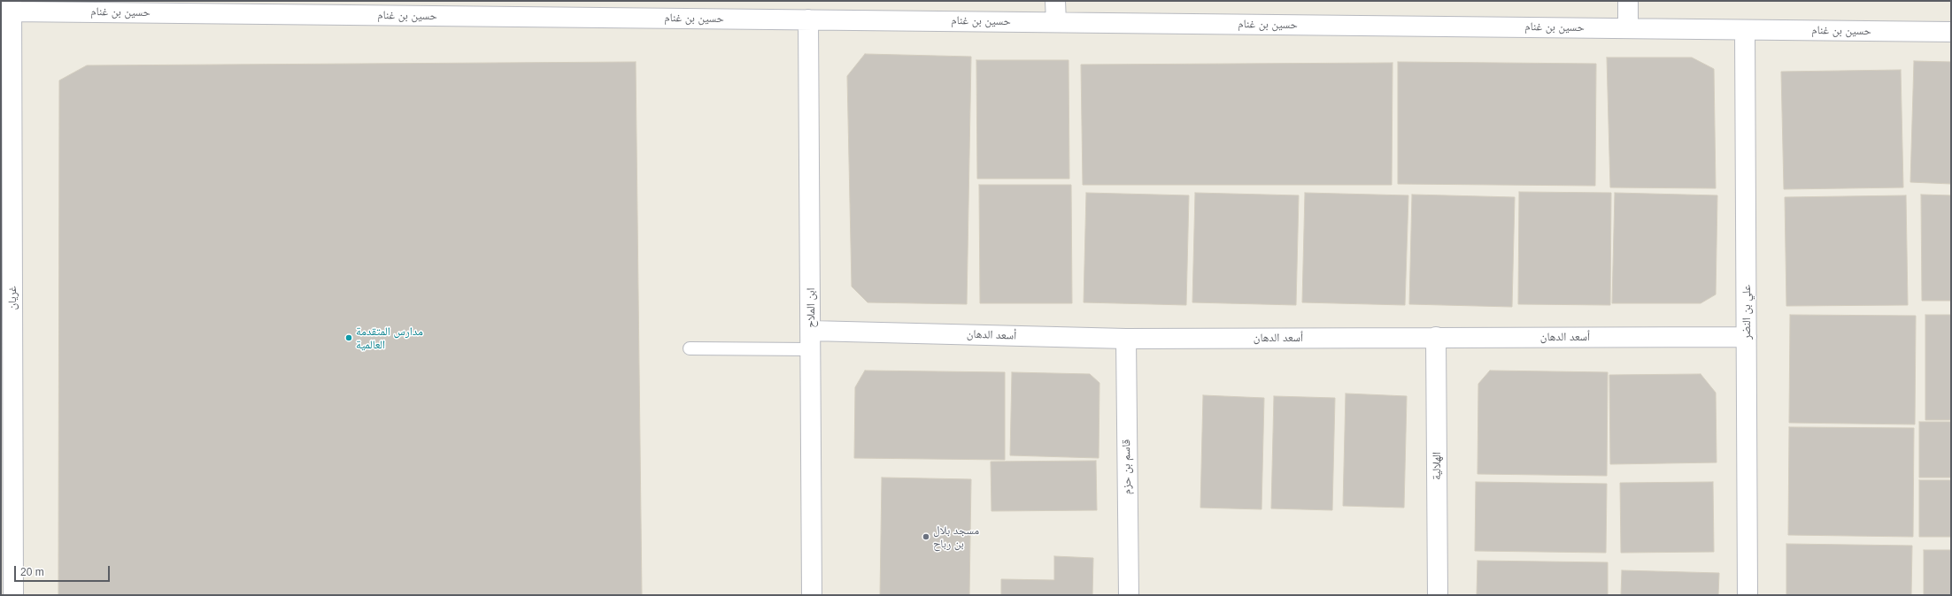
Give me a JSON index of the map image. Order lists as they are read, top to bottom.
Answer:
{
  "streets": {
    "street": [
      "حسين بن غنام",
      "غريان",
      "ابن الملاح",
      "علي بن النضر",
      "أسعد الدهان",
      "الهلالية",
      "قاسم بن حزم"
    ]
  },
  "crossings": [
    ["حسين بن غنام", "غريان"],
    ["حسين بن غنام", "ابن الملاح"],
    ["حسين بن غنام", "علي بن النضر"],
    ["ابن الملاح", "أسعد الدهان"],
    ["علي بن النضر", "أسعد الدهان"],
    ["أسعد الدهان", "الهلالية"],
    ["أسعد الدهان", "قاسم بن حزم"]
  ],
  "places": ["مدارس المتقدمة العالمية", "مسجد بلال بن رباح"],
  "scale_bar": "20 m"
}
